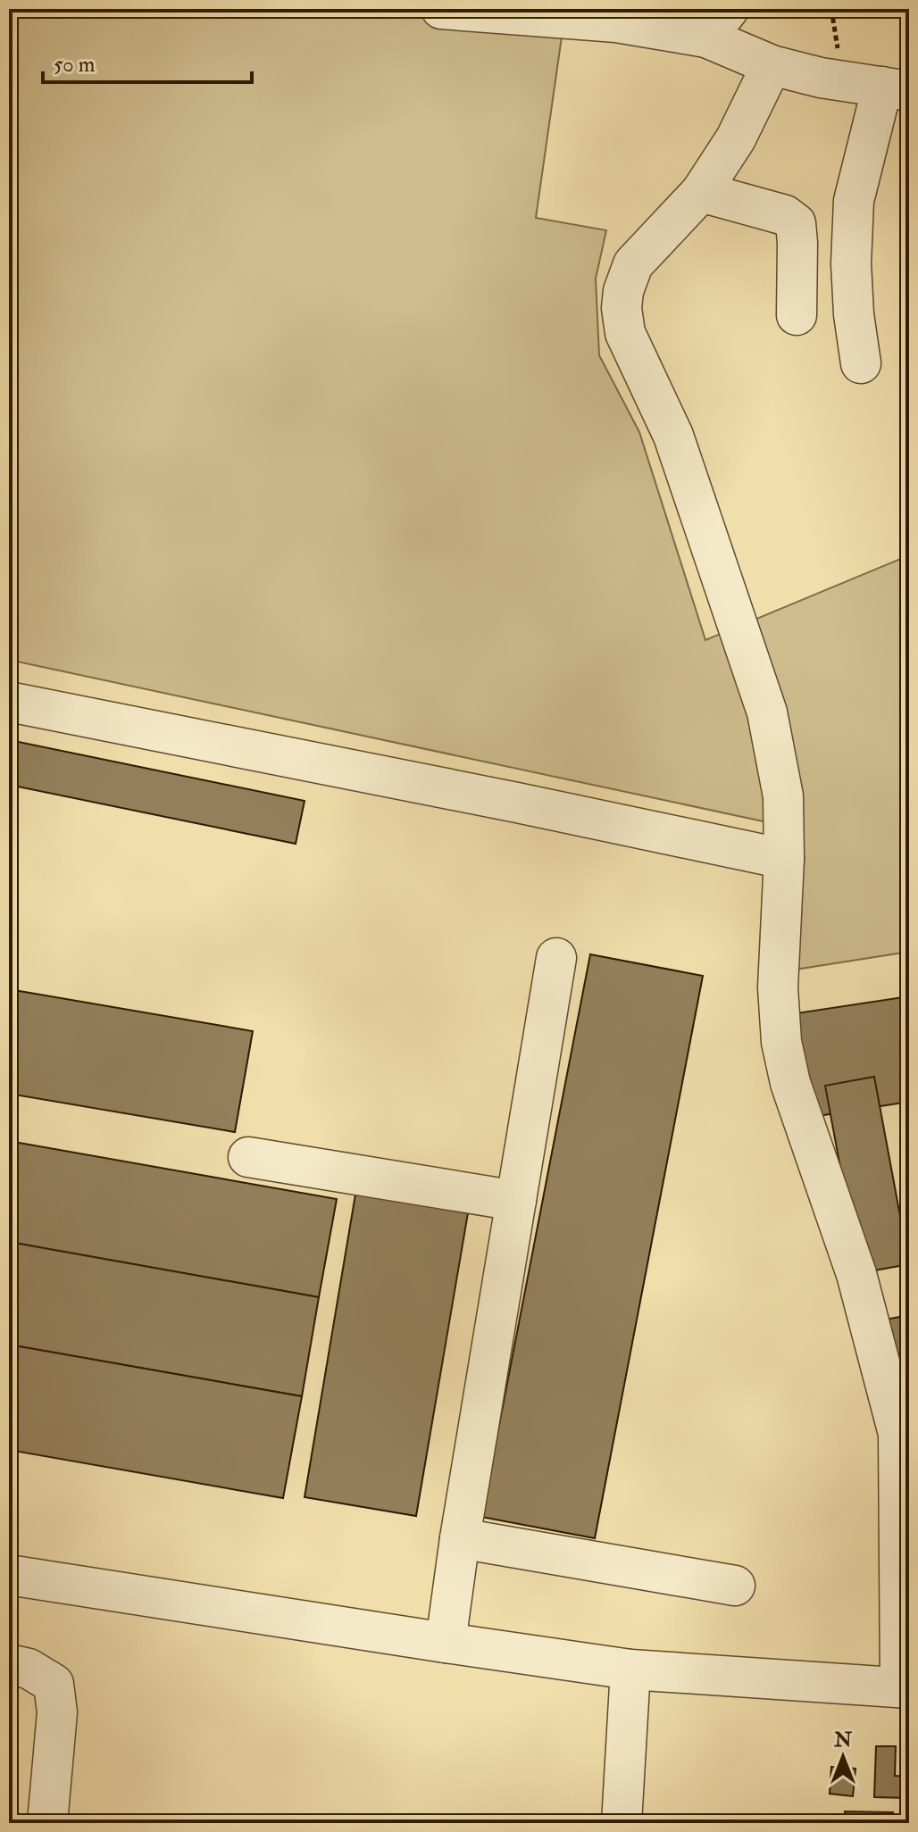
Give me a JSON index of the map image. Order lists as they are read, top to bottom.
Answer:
{
  "scale_bar": "50 m",
  "north": "top"
}
